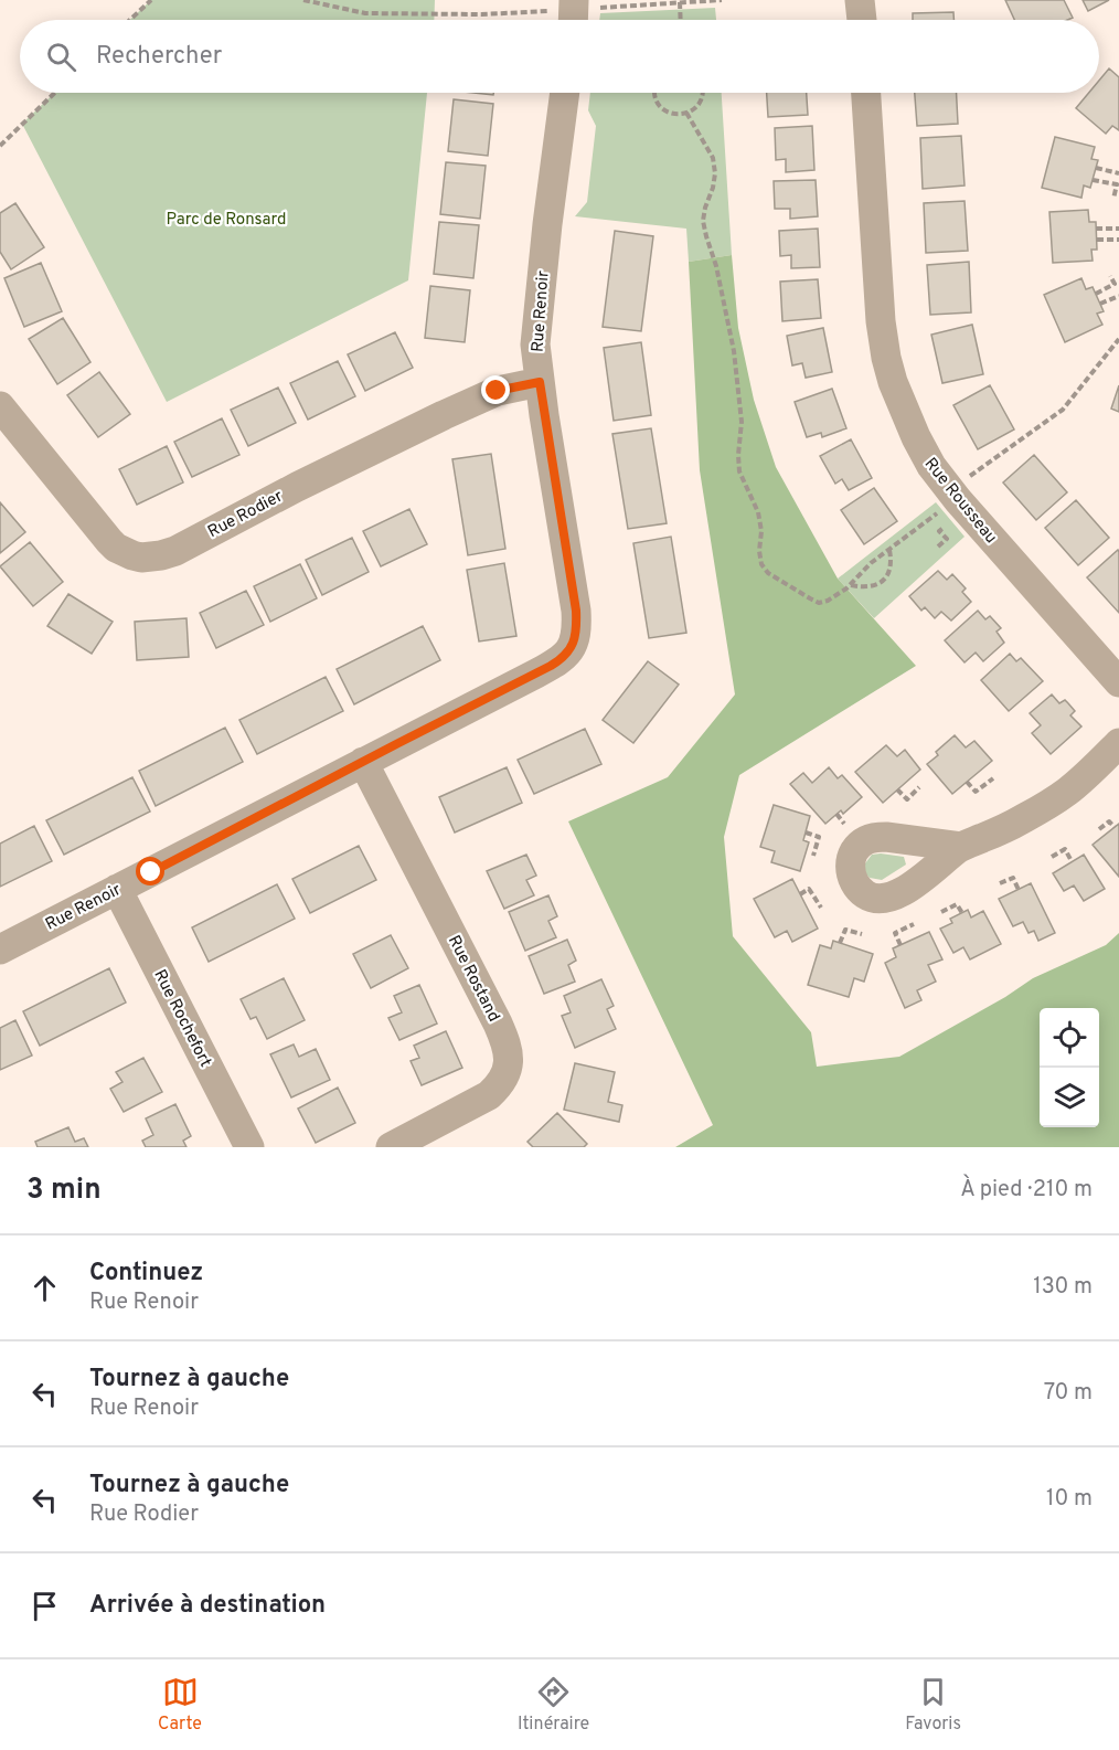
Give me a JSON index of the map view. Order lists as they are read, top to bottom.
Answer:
{
  "streets": {
    "street": [
      "Rue Renoir",
      "Rue Rousseau",
      "Rue Rodier",
      "Rue Rostand",
      "Rue Rochefort"
    ]
  },
  "crossings": [
    ["Rue Renoir", "Rue Rodier"],
    ["Rue Renoir", "Rue Rostand"],
    ["Rue Renoir", "Rue Rochefort"]
  ],
  "parks": ["Parc de Ronsard"],
  "page": {
    "search": "Rechercher",
    "heading": ["3 min", "À pied · 210 m"],
    "list": [
      ["Continuez", "Rue Renoir", "130 m"],
      ["Tournez à gauche", "Rue Renoir", "70 m"],
      ["Tournez à gauche", "Rue Rodier", "10 m"],
      "Arrivée à destination"
    ],
    "nav": ["Carte", "Itinéraire", "Favoris"]
  }
}
